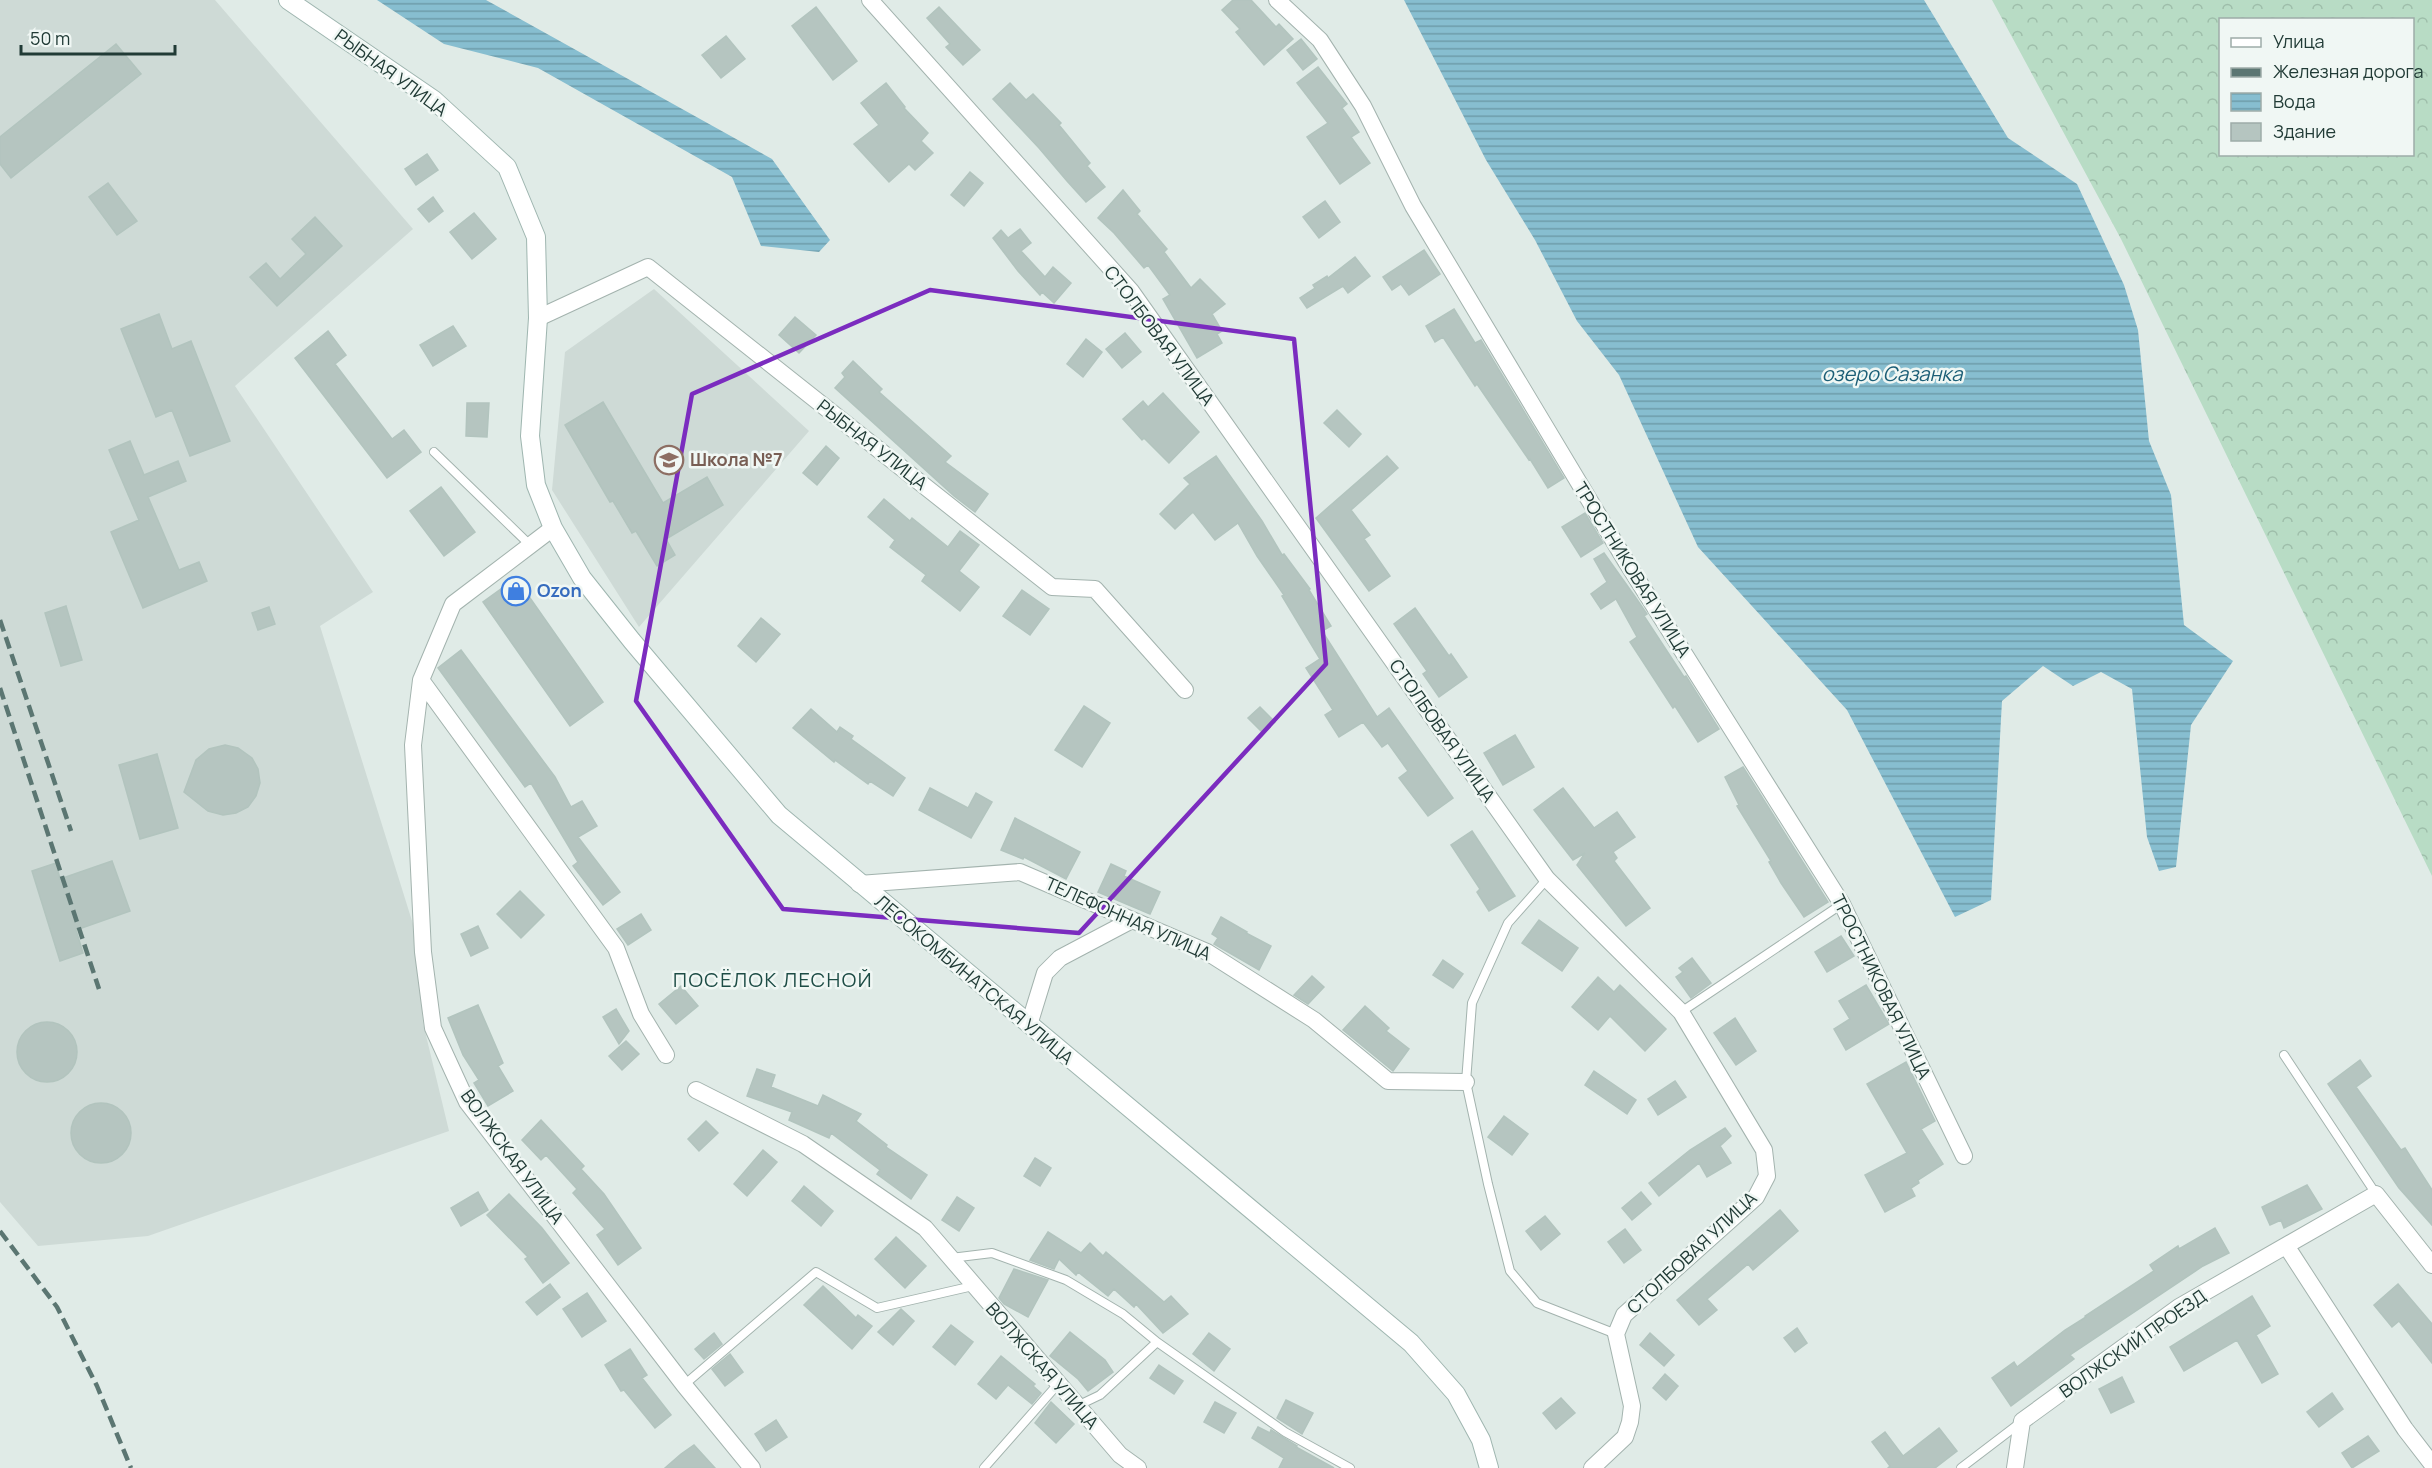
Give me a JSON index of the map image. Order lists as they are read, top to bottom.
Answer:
{
  "streets": {
    "street": [
      "РЫБНАЯ УЛИЦА",
      "СТОЛБОВАЯ УЛИЦА",
      "ТРОСТНИКОВАЯ УЛИЦА",
      "ТЕЛЕФОННАЯ УЛИЦА",
      "ЛЕСОКОМБИНАТСКАЯ УЛИЦА",
      "ВОЛЖСКАЯ УЛИЦА",
      "ВОЛЖСКИЙ ПРОЕЗД"
    ]
  },
  "crossings": [
    ["РЫБНАЯ УЛИЦА", "ЛЕСОКОМБИНАТСКАЯ УЛИЦА"],
    ["ТЕЛЕФОННАЯ УЛИЦА", "ЛЕСОКОМБИНАТСКАЯ УЛИЦА"],
    ["ЛЕСОКОМБИНАТСКАЯ УЛИЦА", "ВОЛЖСКАЯ УЛИЦА"]
  ],
  "districts": ["ПОСЁЛОК ЛЕСНОЙ"],
  "water": ["озеро Сазанка"],
  "places": {
    "school or university": ["Школа №7"],
    "shop": ["Ozon"]
  },
  "legend": [
    "Улица",
    "Железная дорога",
    "Вода",
    "Здание"
  ],
  "scale_bar": "50 m"
}
